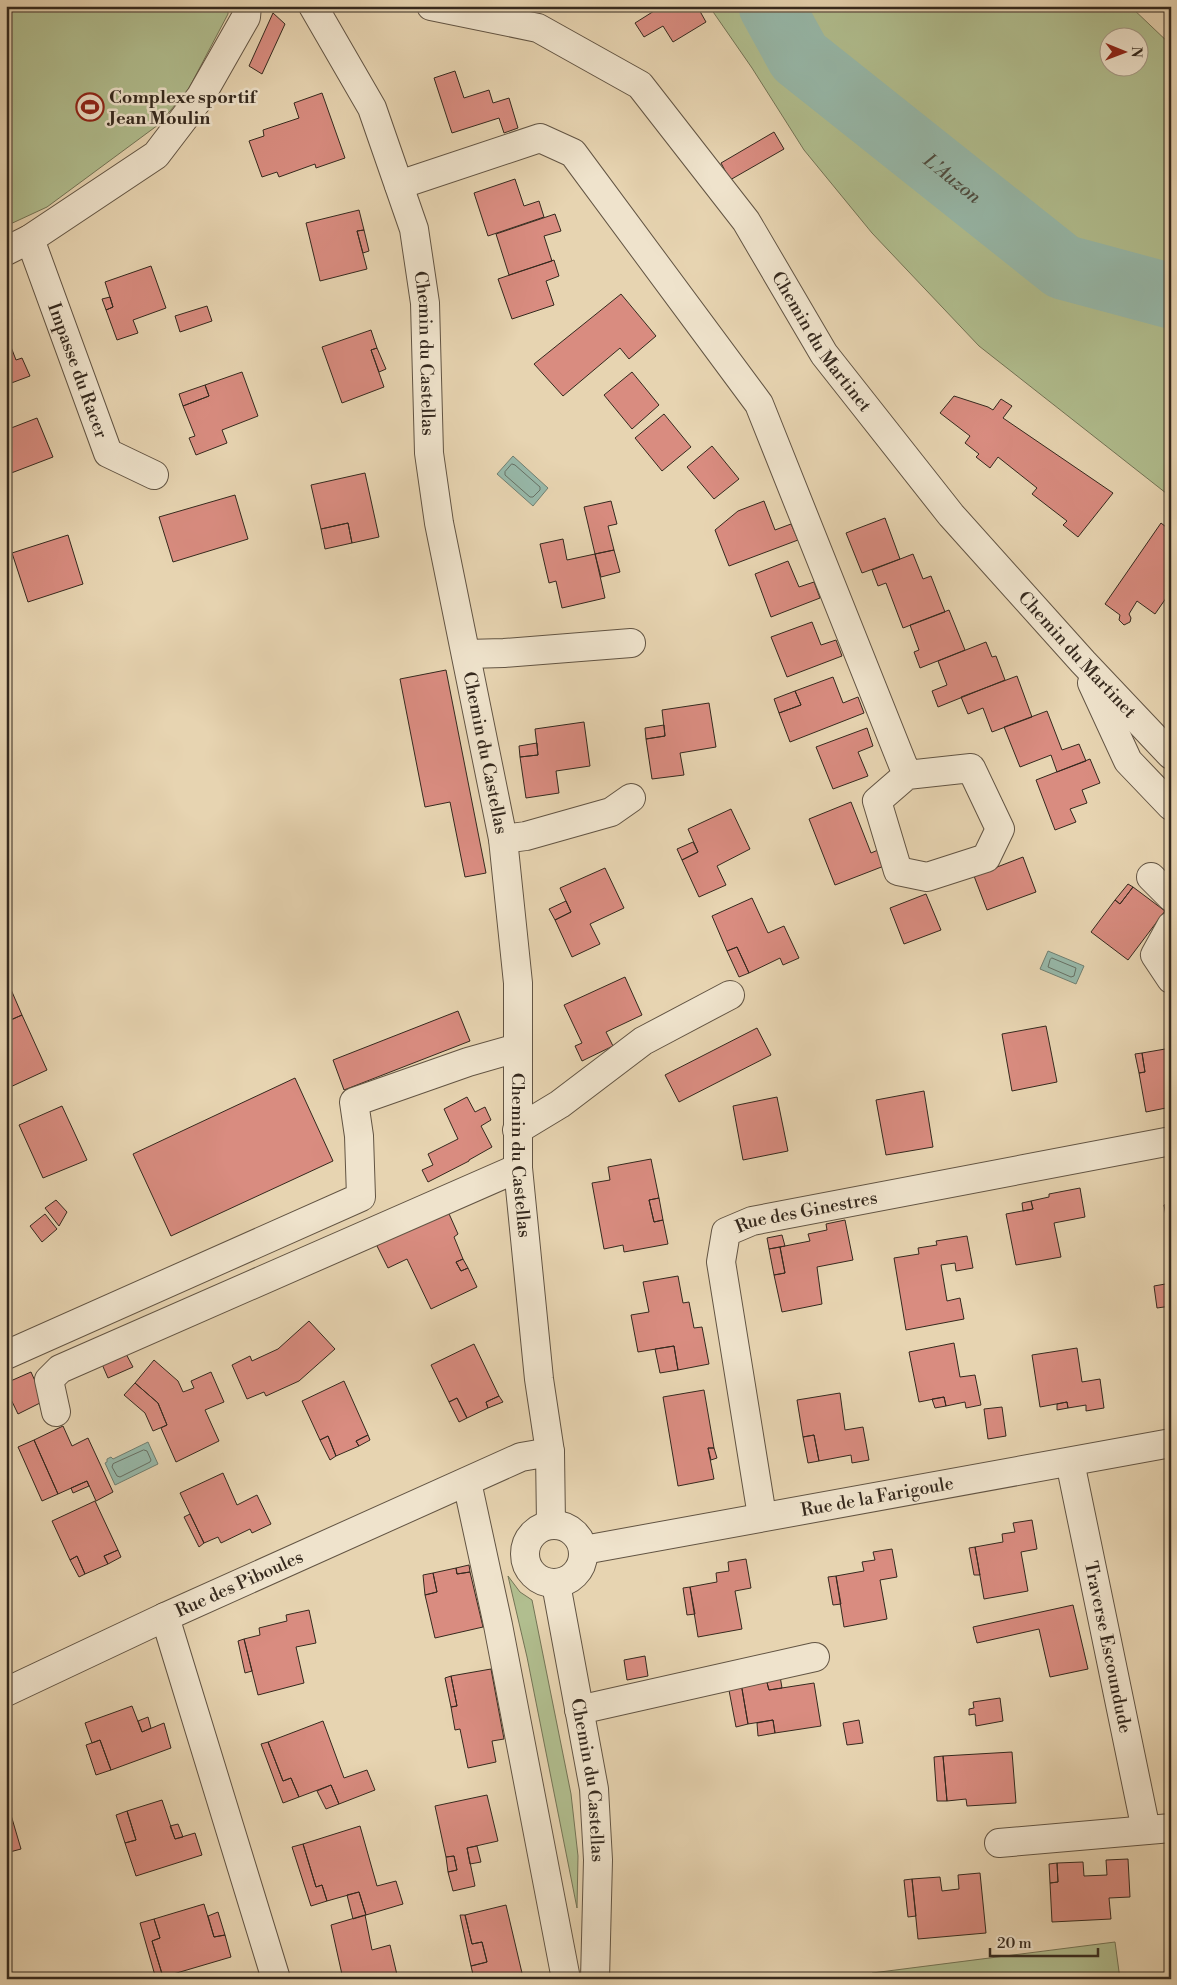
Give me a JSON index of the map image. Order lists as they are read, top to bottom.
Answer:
{
  "streets": {
    "street": [
      "Chemin du Martinet",
      "Chemin du Castellas",
      "Impasse du Racer",
      "Rue des Ginestres",
      "Rue de la Farigoule",
      "Rue des Piboules",
      "Traverse Escoundude"
    ]
  },
  "crossings": [
    ["Chemin du Castellas", "Rue de la Farigoule"],
    ["Chemin du Castellas", "Rue des Piboules"],
    ["Rue des Ginestres", "Rue de la Farigoule"],
    ["Rue de la Farigoule", "Traverse Escoundude"]
  ],
  "water": ["L'Auzon"],
  "places": {
    "sports": ["Complexe sportif Jean Moulin"]
  },
  "scale_bar": "20 m",
  "north": "right"
}
